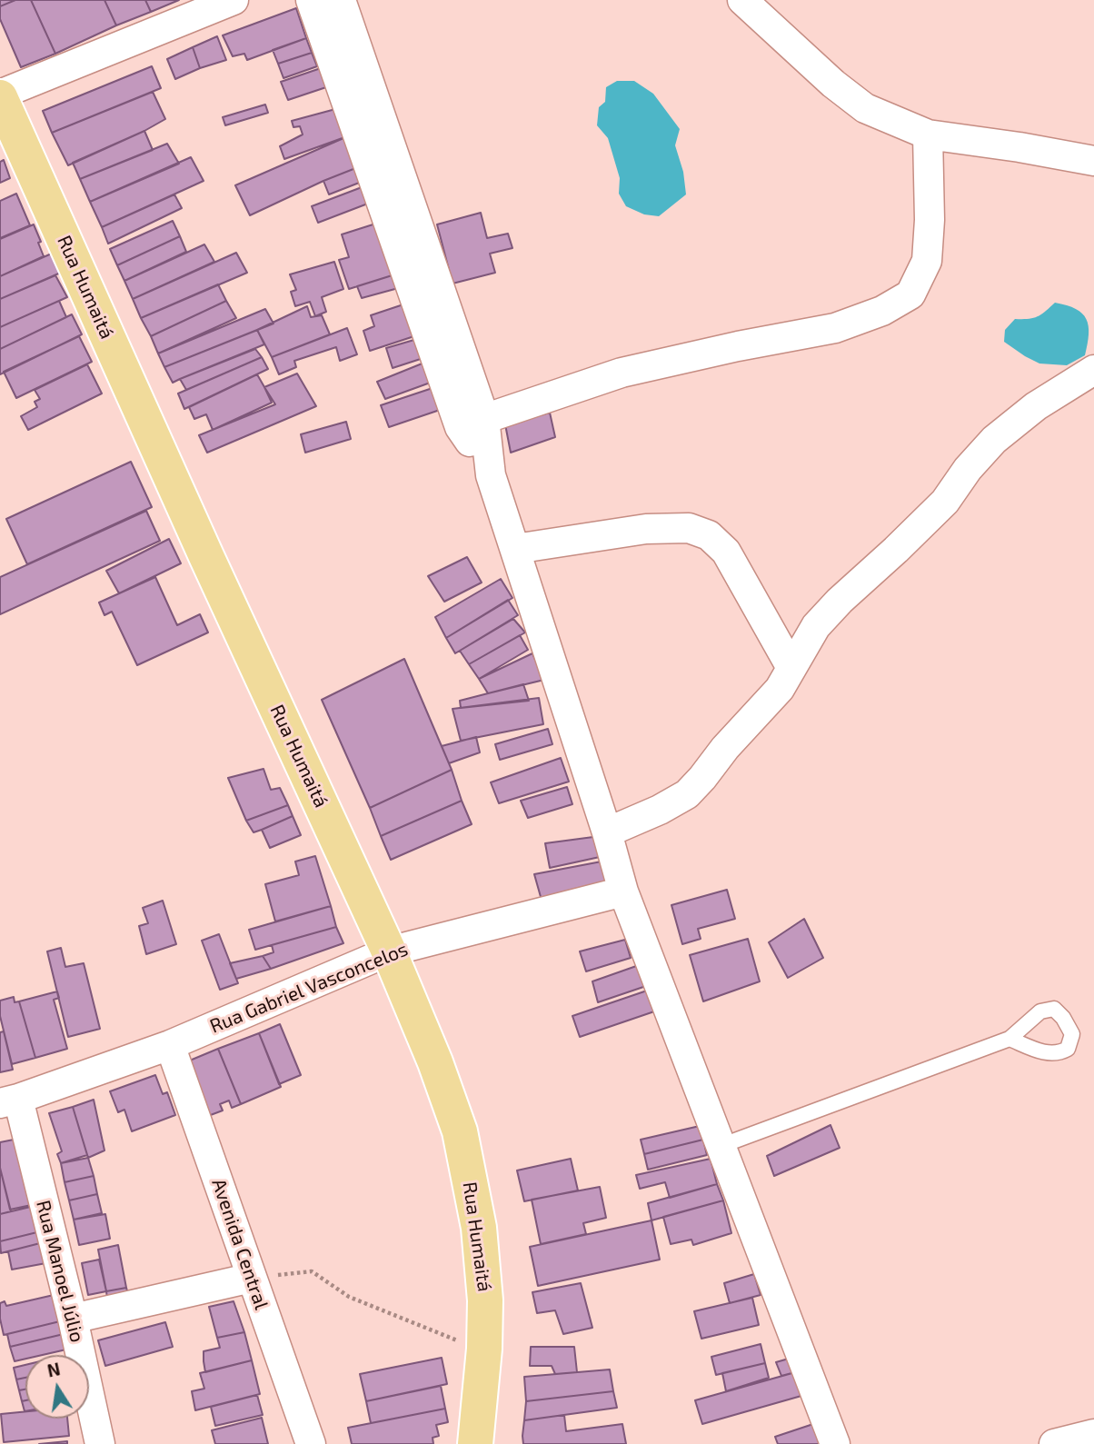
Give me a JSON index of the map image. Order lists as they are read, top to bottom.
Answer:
{
  "streets": {
    "main road": ["Rua Humaitá"],
    "street": ["Rua Gabriel Vasconcelos", "Avenida Central", "Rua Manoel Júlio"]
  },
  "crossings": [
    ["Rua Humaitá", "Rua Gabriel Vasconcelos"],
    ["Rua Gabriel Vasconcelos", "Avenida Central"],
    ["Rua Gabriel Vasconcelos", "Rua Manoel Júlio"]
  ],
  "north": "top"
}
